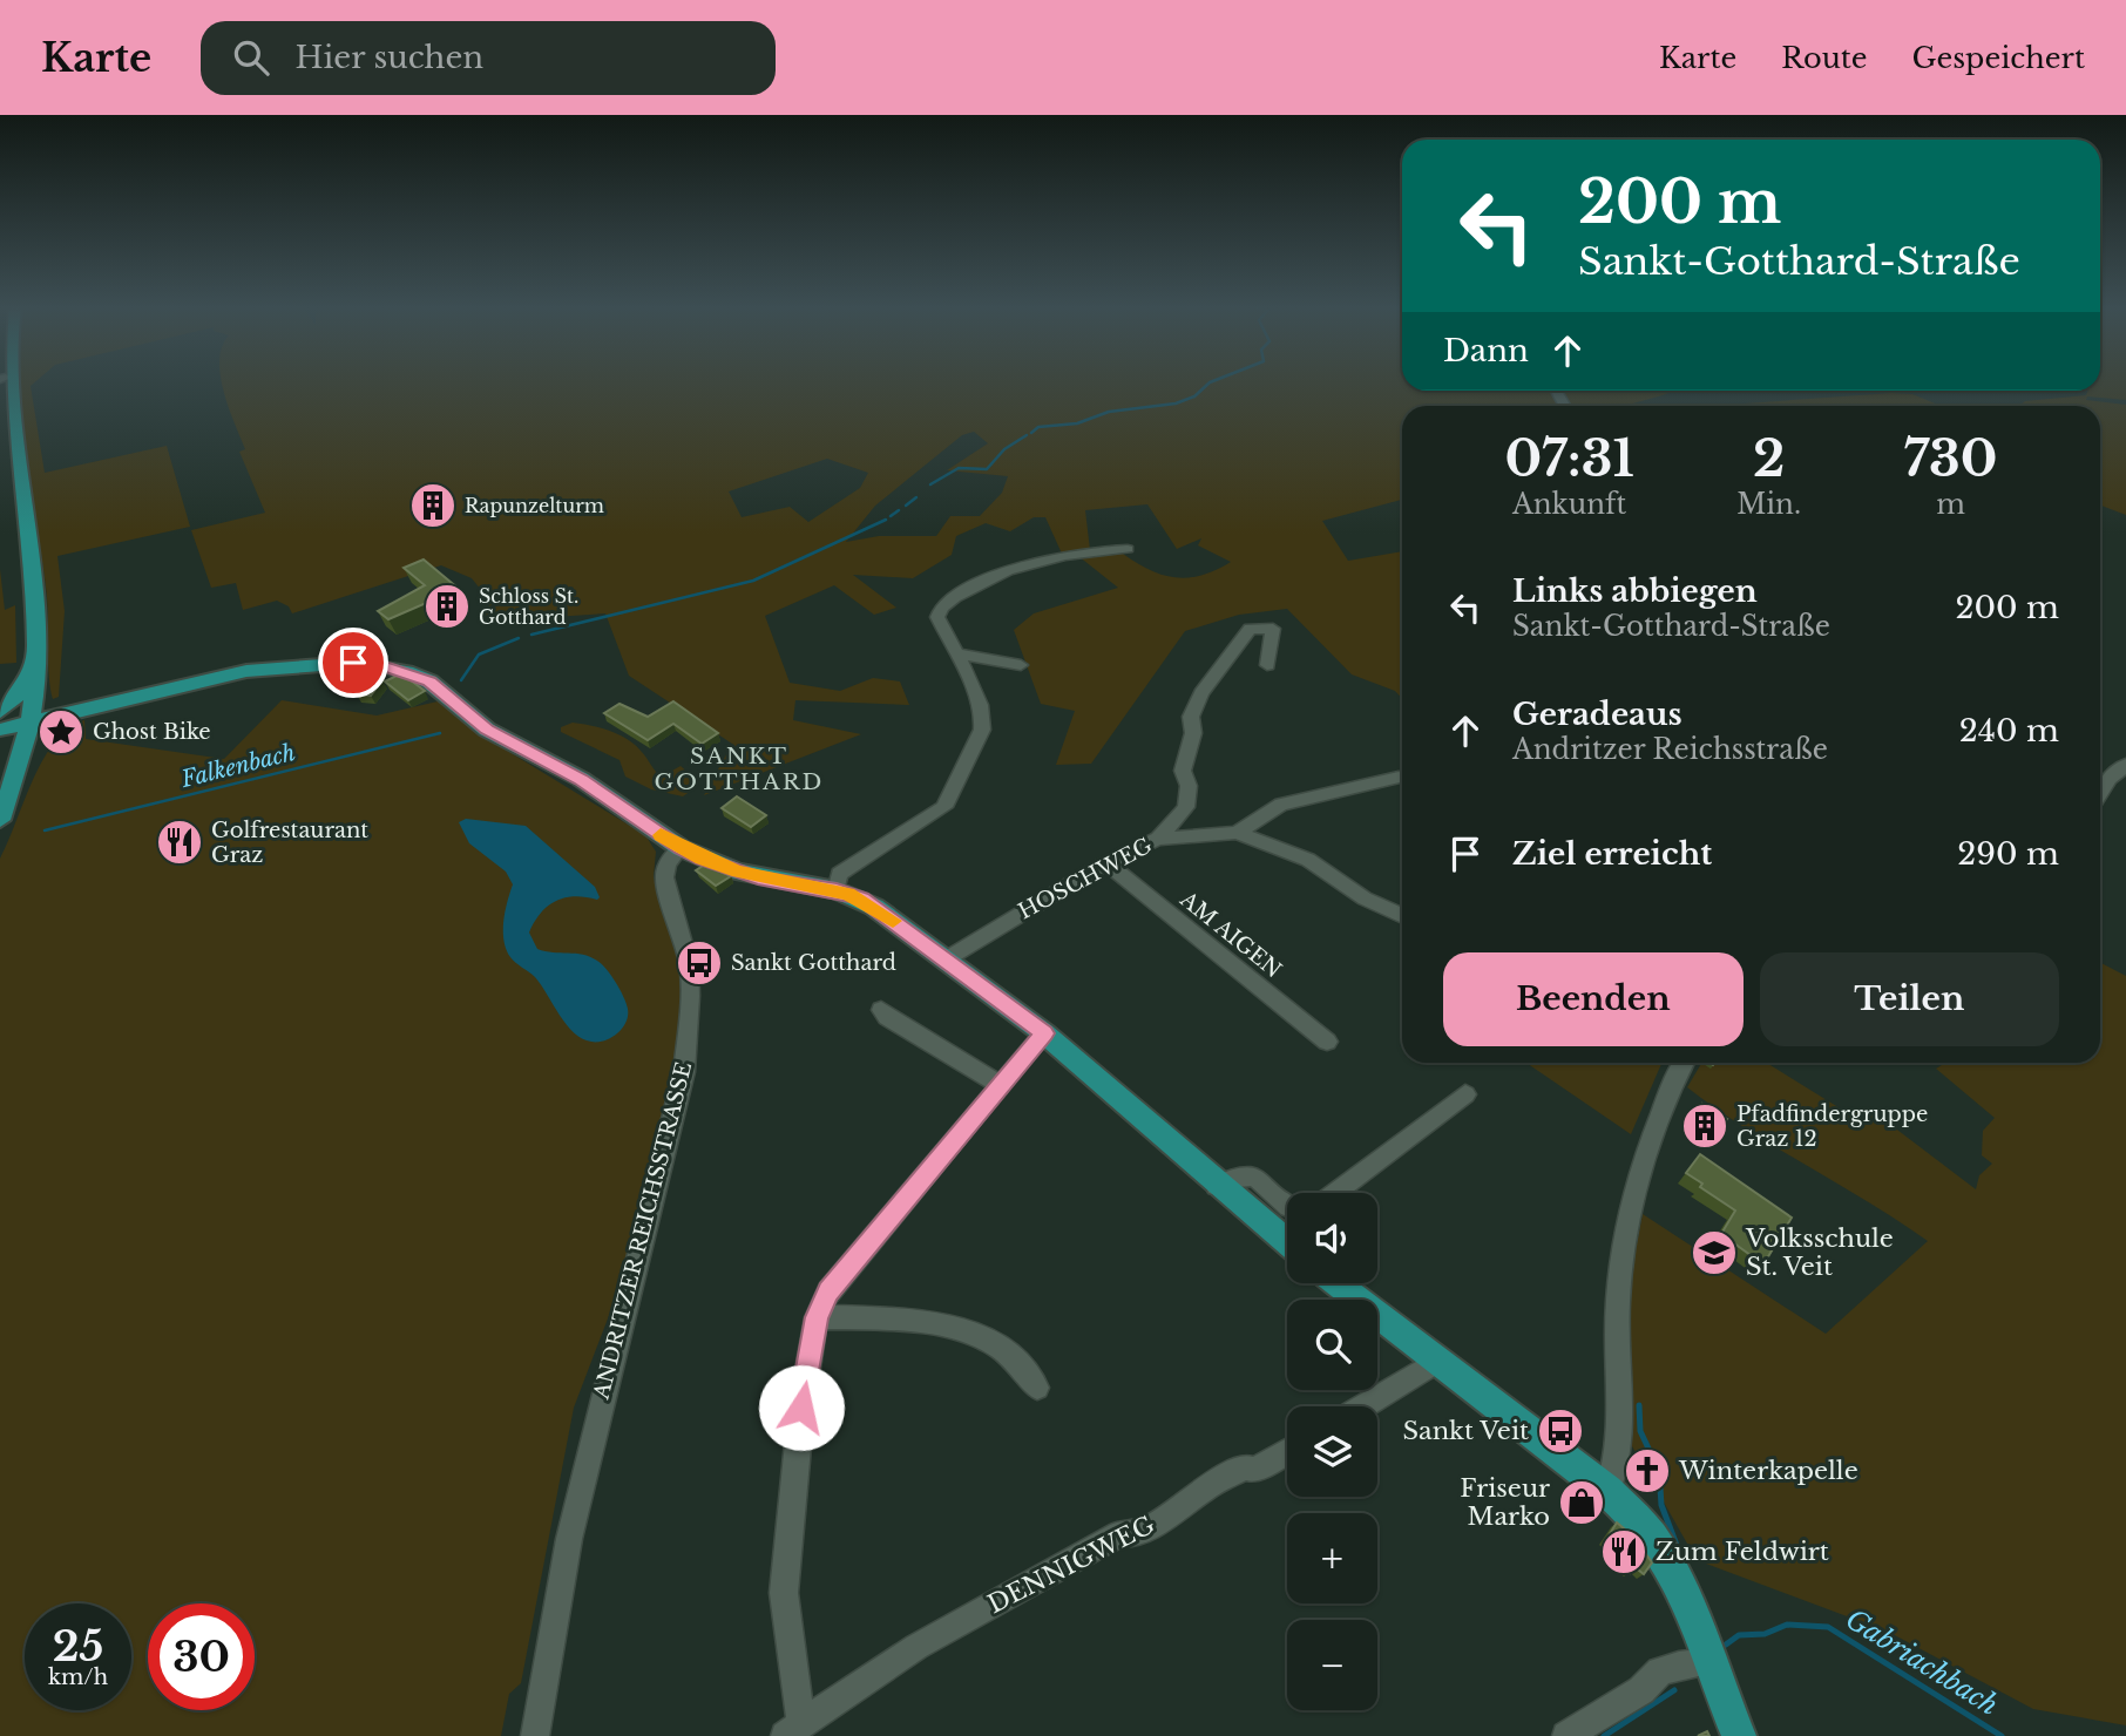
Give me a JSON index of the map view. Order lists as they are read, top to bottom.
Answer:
{
  "streets": {
    "street": [
      "HOSCHWEG",
      "AM AIGEN",
      "ANDRITZER REICHSSTRASSE",
      "DENNIGWEG"
    ]
  },
  "crossings": [
    ["HOSCHWEG", "AM AIGEN"]
  ],
  "districts": ["SANKT GOTTHARD"],
  "water": ["Falkenbach", "Gabriachbach"],
  "places": {
    "building": ["Rapunzelturm", "Schloss St. Gotthard", "Pfadfindergruppe Graz 12"],
    "place": ["Ghost Bike"],
    "restaurant": ["Golfrestaurant Graz", "Zum Feldwirt"],
    "bus stop": ["Sankt Gotthard", "Sankt Veit"],
    "school or university": ["Volksschule St. Veit"],
    "church": ["Winterkapelle"],
    "shop": ["Friseur Marko"]
  },
  "page": {
    "header": "Karte",
    "search": "Hier suchen",
    "nav": ["Karte", "Route", "Gespeichert"],
    "turn": ["200 m", "Sankt-Gotthard-Straße"],
    "then": "Dann",
    "eta": [
      "07:31",
      "Ankunft",
      "2",
      "Min.",
      "730",
      "m"
    ],
    "list": [
      {
        "name": "Links abbiegen",
        "note": "Sankt-Gotthard-Straße",
        "value": "200 m"
      },
      {
        "name": "Geradeaus",
        "note": "Andritzer Reichsstraße",
        "value": "240 m"
      },
      {
        "name": "Ziel erreicht",
        "value": "290 m"
      }
    ],
    "buttons": ["Beenden", "Teilen"],
    "map_buttons": ["+", "−"],
    "speed": "25 km/h",
    "limit": "30"
  }
}
